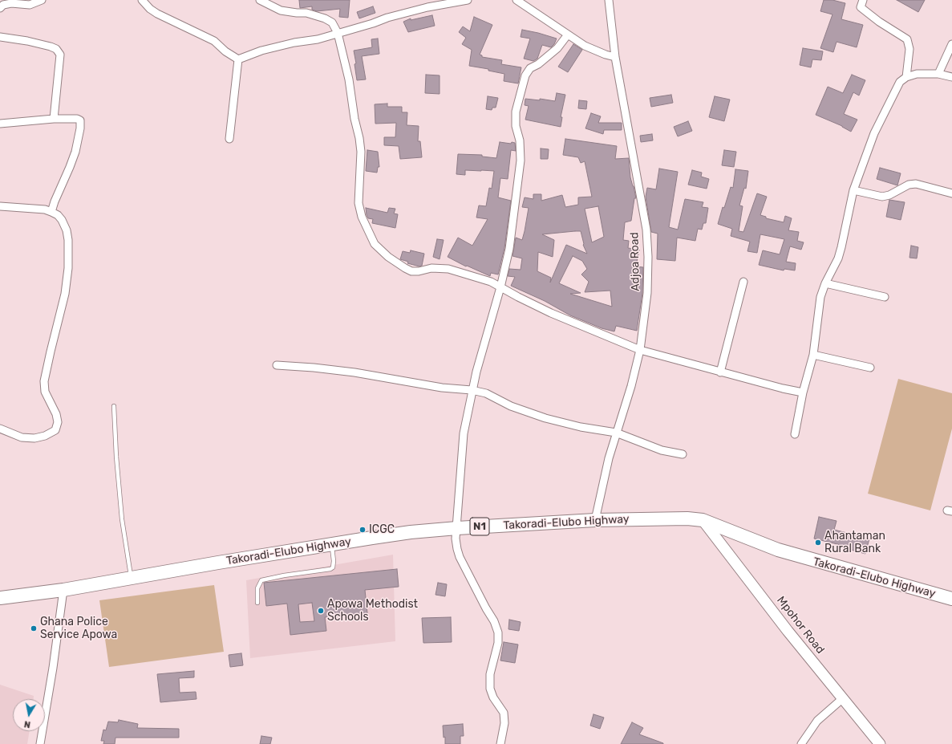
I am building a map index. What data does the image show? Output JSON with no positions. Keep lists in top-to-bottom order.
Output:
{
  "streets": {
    "highway": ["Takoradi-Elubo Highway", "N1"],
    "main road": ["Mpohor Road"],
    "street": ["Adjoa Road"]
  },
  "crossings": [
    ["Adjoa Road", "Takoradi-Elubo Highway"],
    ["Takoradi-Elubo Highway", "Mpohor Road"]
  ],
  "places": [
    "ICGC",
    "Ahantaman Rural Bank",
    "Apowa Methodist Schools",
    "Ghana Police Service Apowa"
  ],
  "north": "bottom"
}
